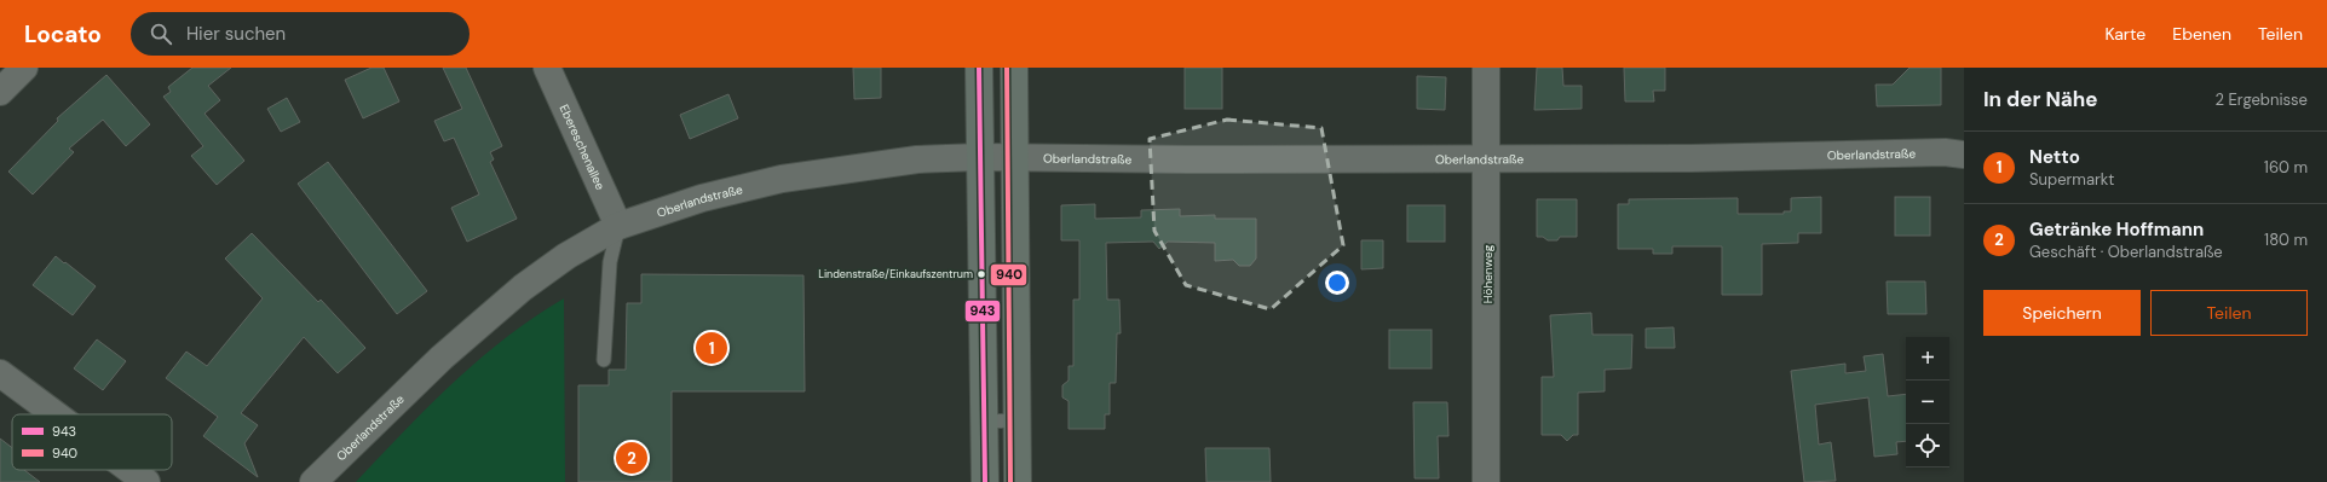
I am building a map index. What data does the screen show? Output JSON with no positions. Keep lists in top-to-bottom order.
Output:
{
  "streets": {
    "street": ["Ebereschenallee", "Oberlandstraße", "Höhenweg"]
  },
  "crossings": [
    ["Ebereschenallee", "Oberlandstraße"],
    ["Oberlandstraße", "Höhenweg"]
  ],
  "places": ["Lindenstraße/Einkaufszentrum"],
  "lines": ["transit line 943", "transit line 940"],
  "legend": ["943", "940"],
  "page": {
    "header": "Locato",
    "search": "Hier suchen",
    "nav": ["Karte", "Ebenen", "Teilen"],
    "heading": ["In der Nähe", "2 Ergebnisse"],
    "list": [
      {
        "mark": "1",
        "name": "Netto",
        "note": "Supermarkt",
        "value": "160 m"
      },
      {
        "mark": "2",
        "name": "Getränke Hoffmann",
        "note": "Geschäft · Oberlandstraße",
        "value": "180 m"
      }
    ],
    "buttons": ["Speichern", "Teilen"],
    "pins": ["1", "2"],
    "map_buttons": ["+", "−"]
  }
}
